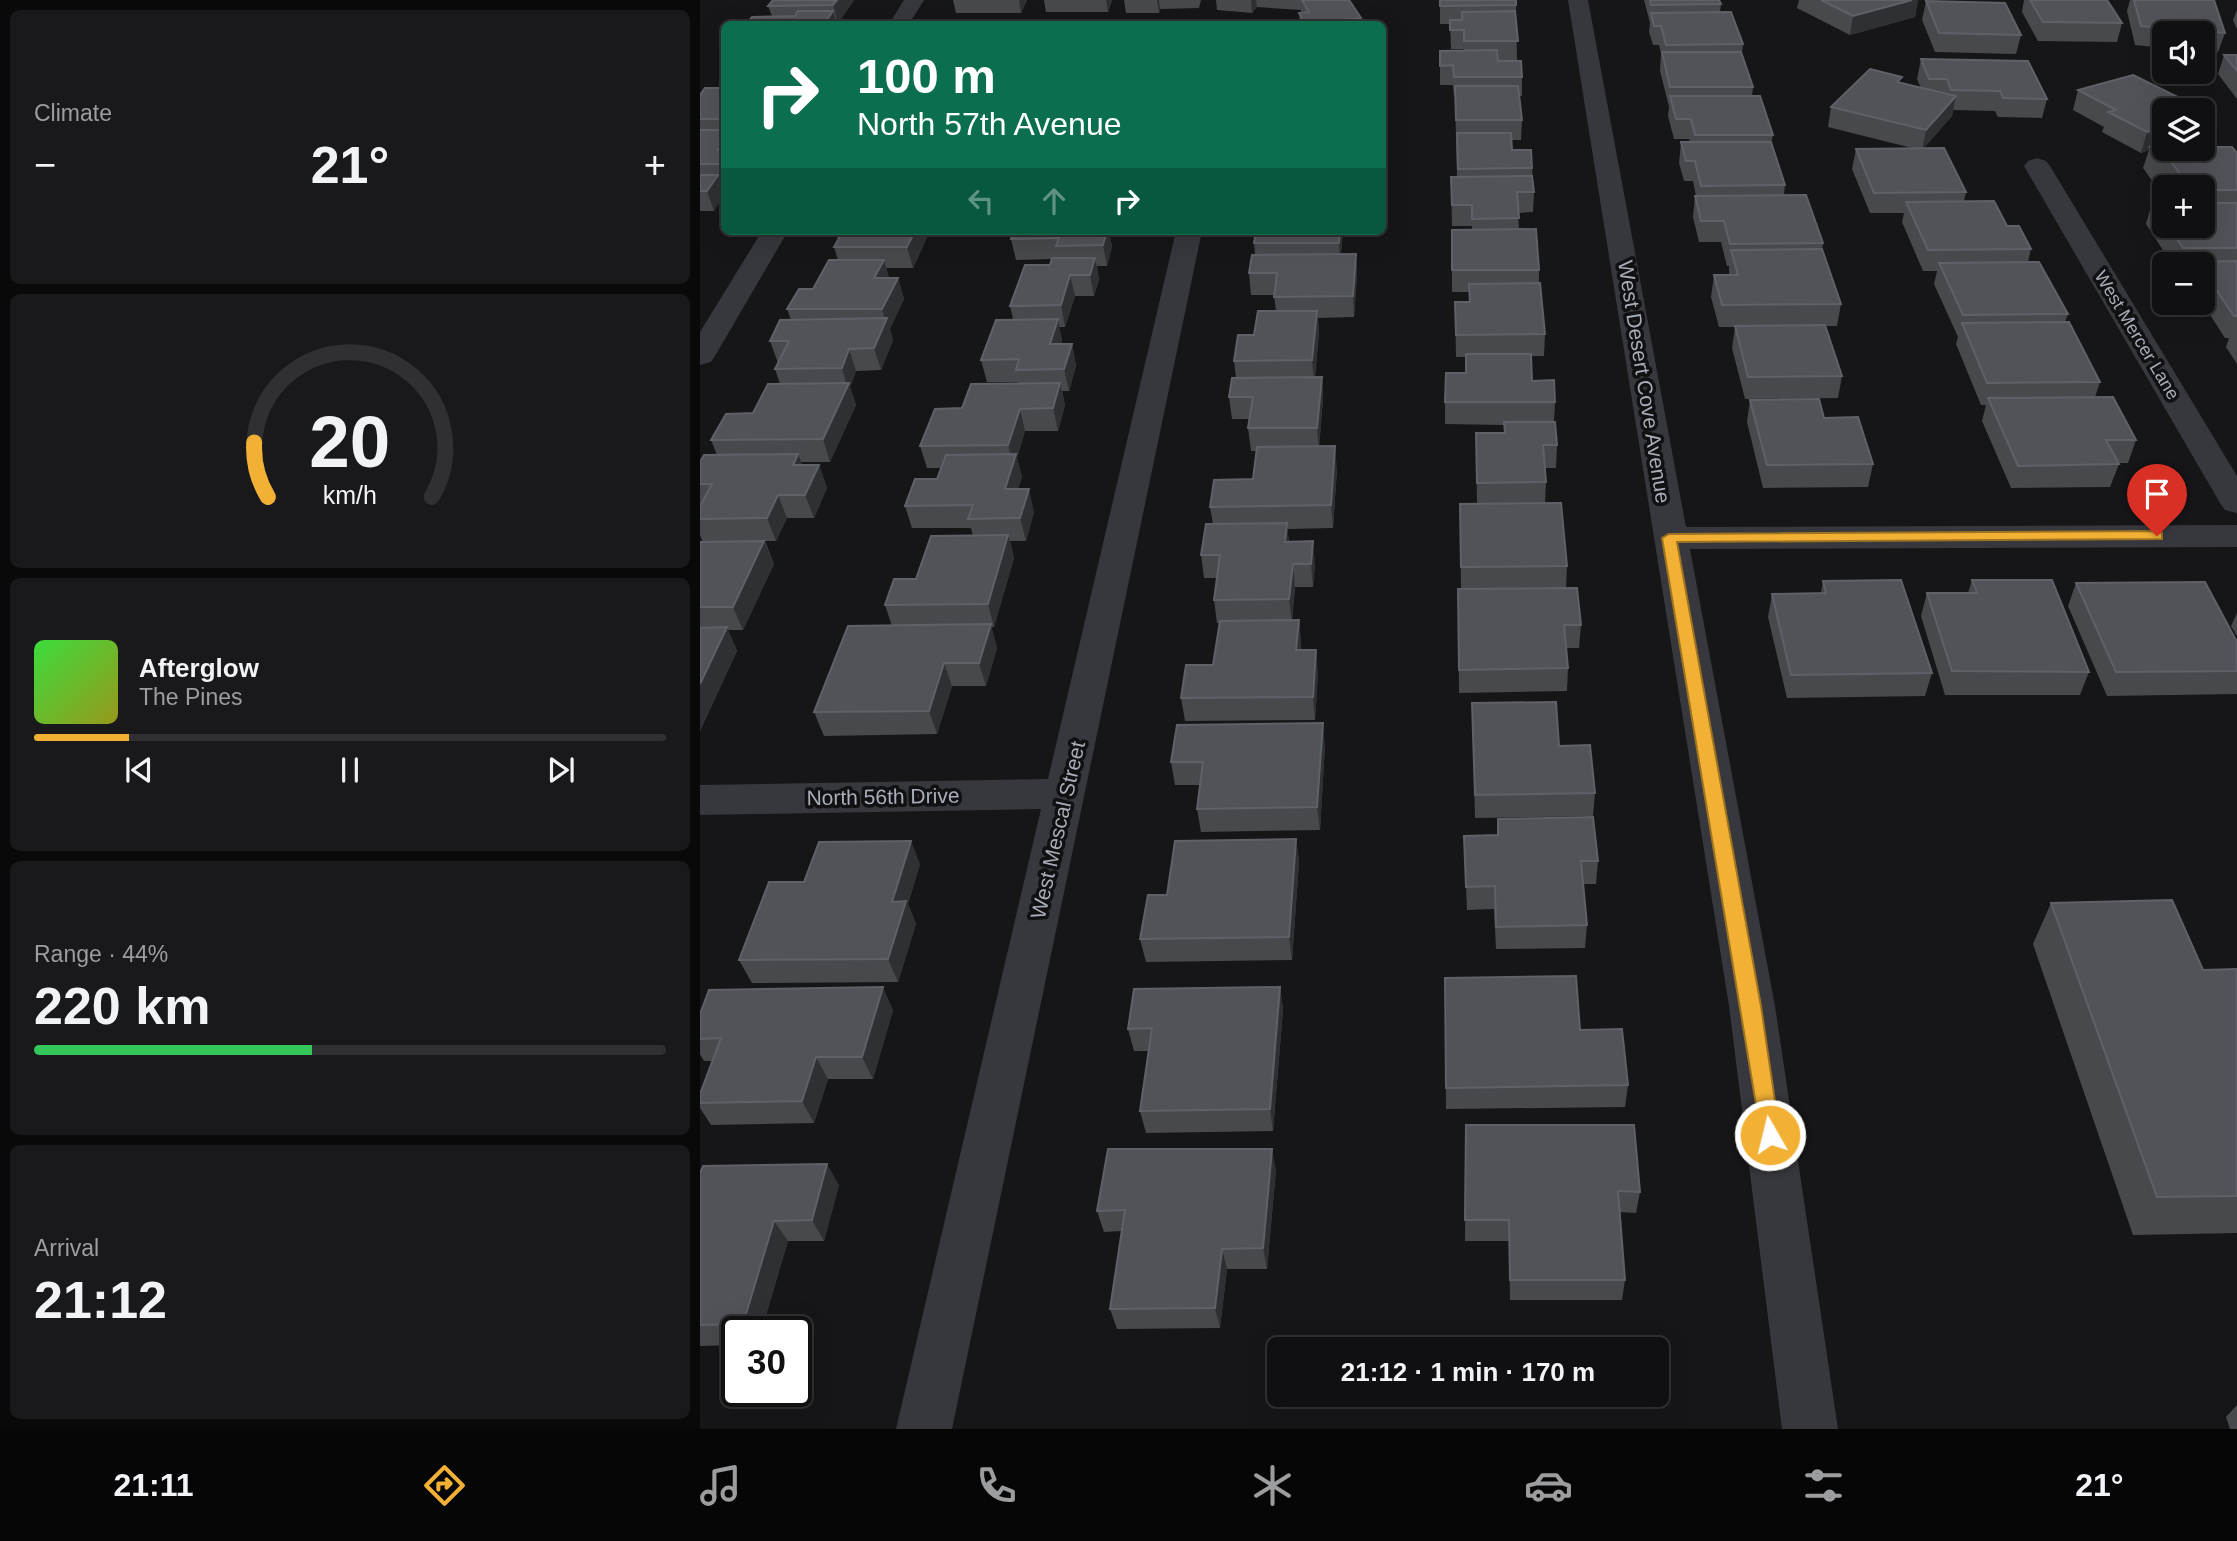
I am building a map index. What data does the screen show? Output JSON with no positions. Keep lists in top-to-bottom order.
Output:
{
  "streets": {
    "street": [
      "West Mercer Lane",
      "West Desert Cove Avenue",
      "North 56th Drive",
      "West Mescal Street"
    ]
  },
  "crossings": [
    ["North 56th Drive", "West Mescal Street"]
  ],
  "page": {
    "tile": [
      "Climate",
      ["Range · 44%", "220 km"],
      ["Arrival", "21:12"]
    ],
    "map_buttons": ["+", "−"],
    "turn": ["100 m", "North 57th Avenue"],
    "heat": ["−", "21°", "+"],
    "song": ["Afterglow", "The Pines"],
    "limit": "30",
    "trip": "21:12 · 1 min · 170 m",
    "tabs": ["21:11", "21°"],
    "gauge": ["20", "km/h"]
  }
}
